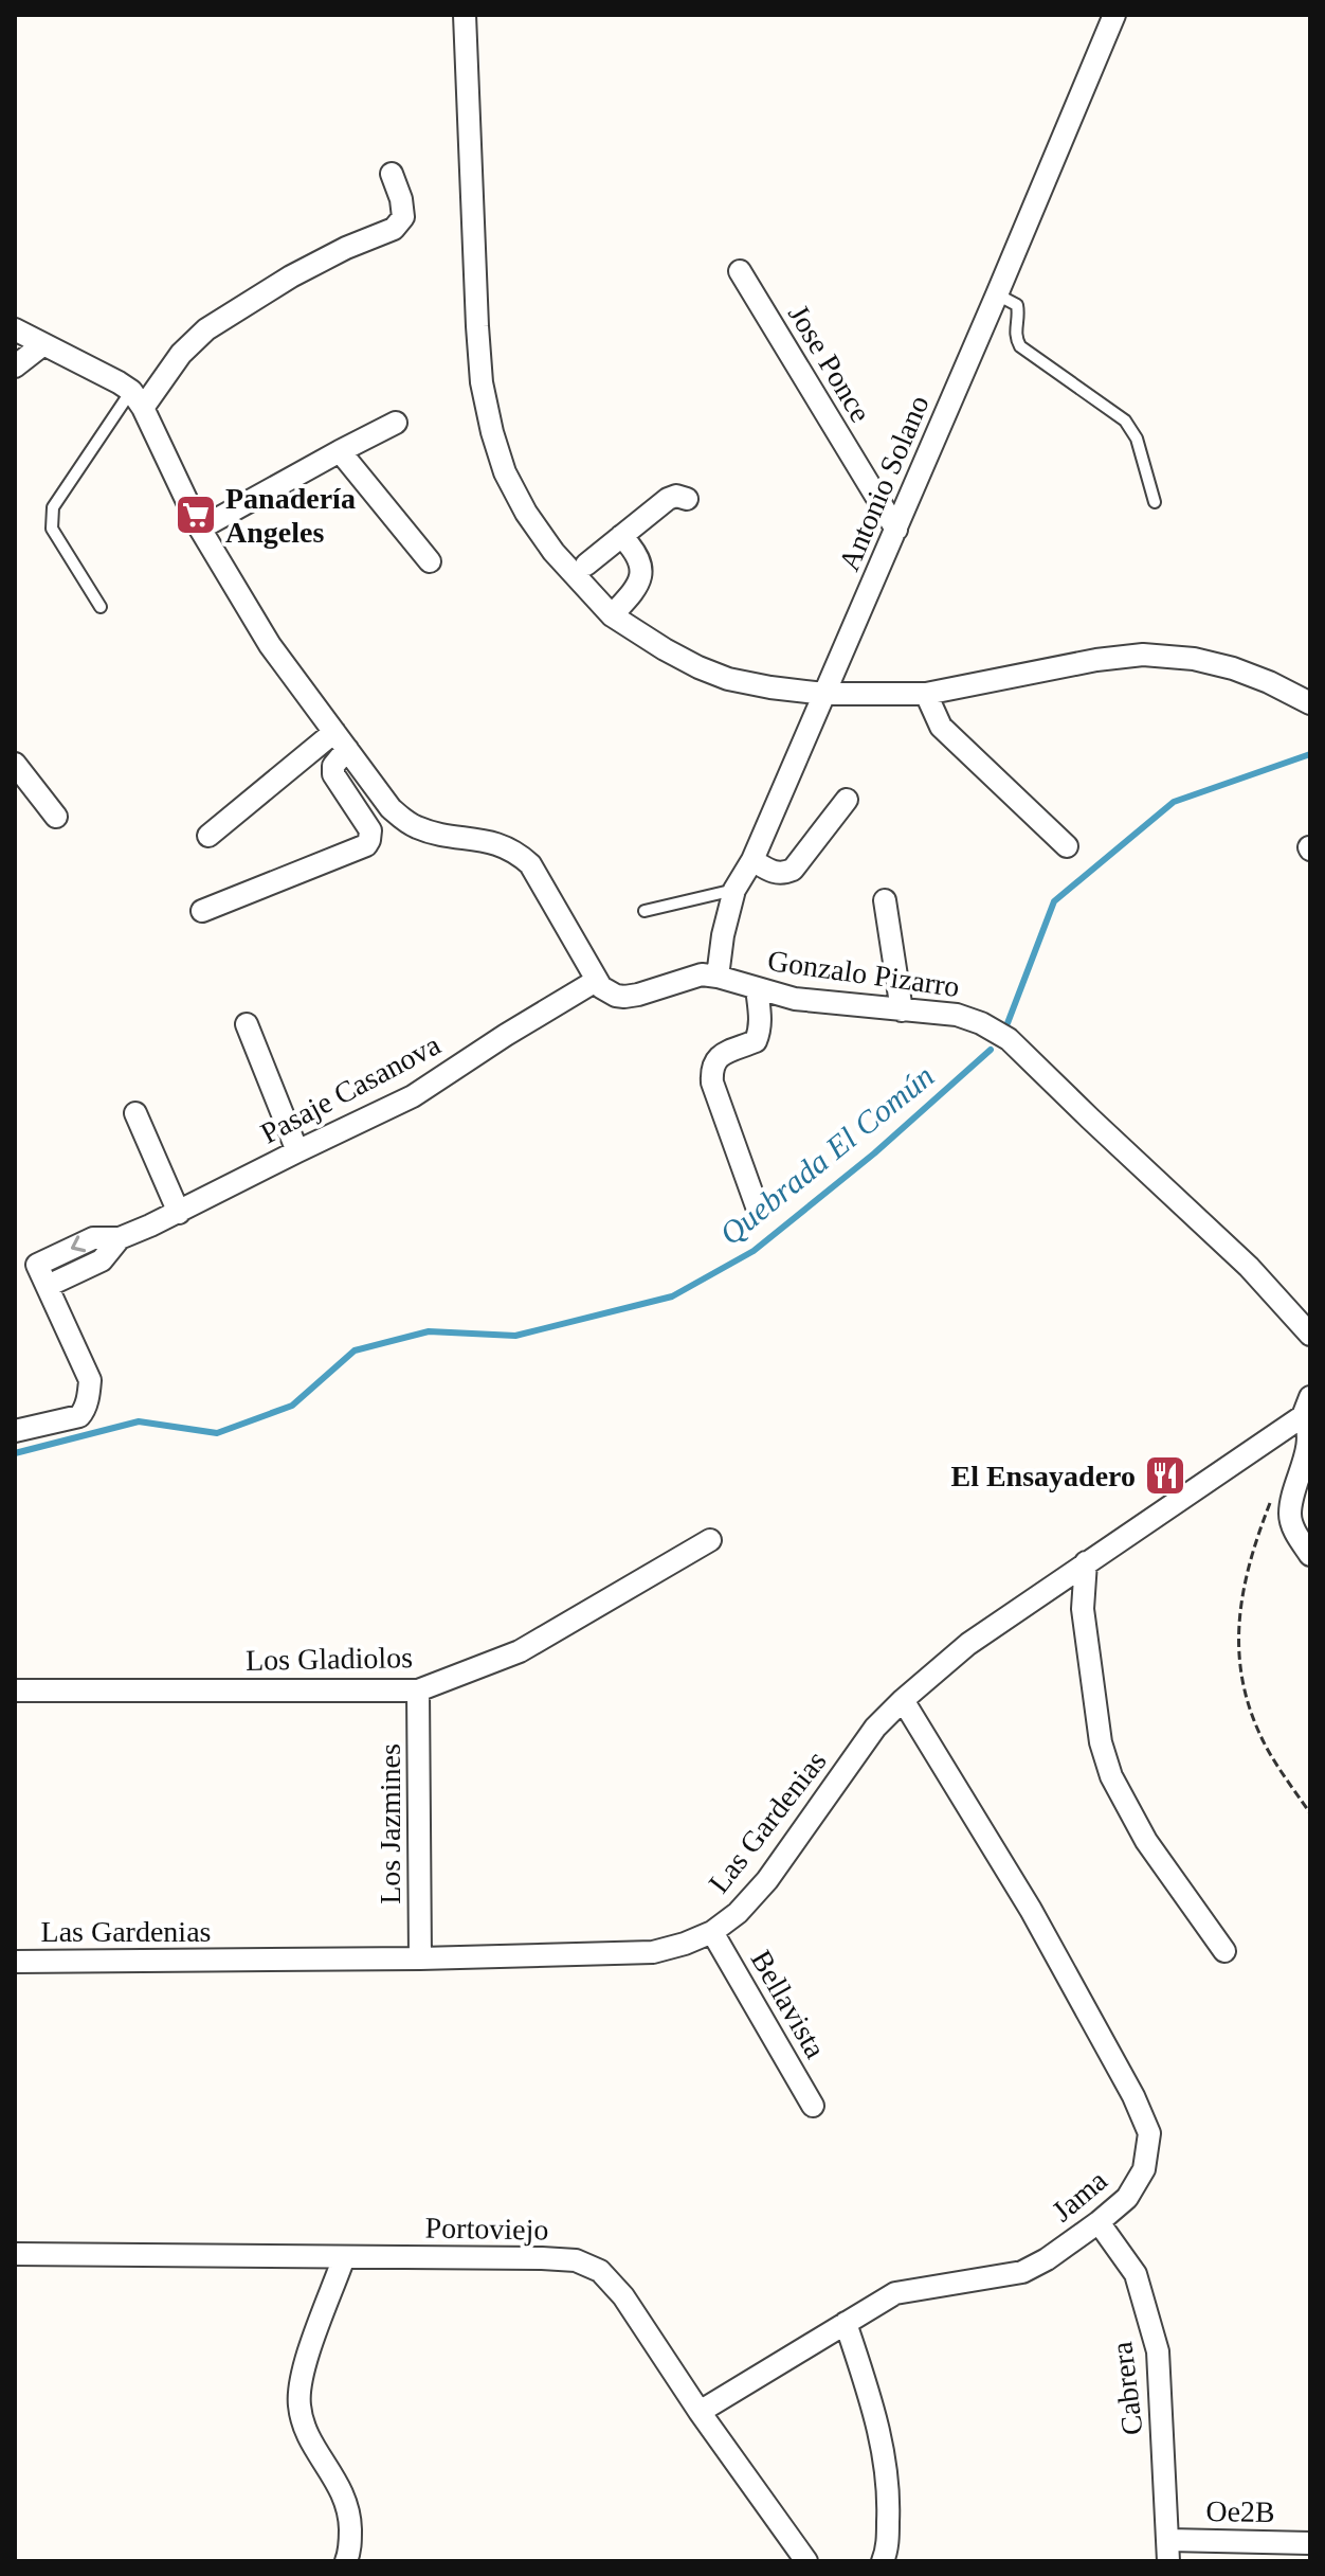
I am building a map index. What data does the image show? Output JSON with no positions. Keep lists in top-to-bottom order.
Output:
{
  "streets": {
    "street": [
      "Jose Ponce",
      "Antonio Solano",
      "Gonzalo Pizarro",
      "Pasaje Casanova",
      "Los Gladiolos",
      "Las Gardenias",
      "Los Jazmines",
      "Bellavista",
      "Jama",
      "Portoviejo",
      "Cabrera",
      "Oe2B"
    ]
  },
  "crossings": [
    ["Jose Ponce", "Antonio Solano"],
    ["Antonio Solano", "Gonzalo Pizarro"],
    ["Gonzalo Pizarro", "Pasaje Casanova"],
    ["Los Gladiolos", "Los Jazmines"],
    ["Las Gardenias", "Los Jazmines"],
    ["Las Gardenias", "Bellavista"],
    ["Las Gardenias", "Jama"],
    ["Jama", "Portoviejo"],
    ["Jama", "Cabrera"],
    ["Cabrera", "Oe2B"]
  ],
  "water": ["Quebrada El Común"],
  "places": {
    "supermarket": ["Panadería Angeles"],
    "restaurant": ["El Ensayadero"]
  }
}
